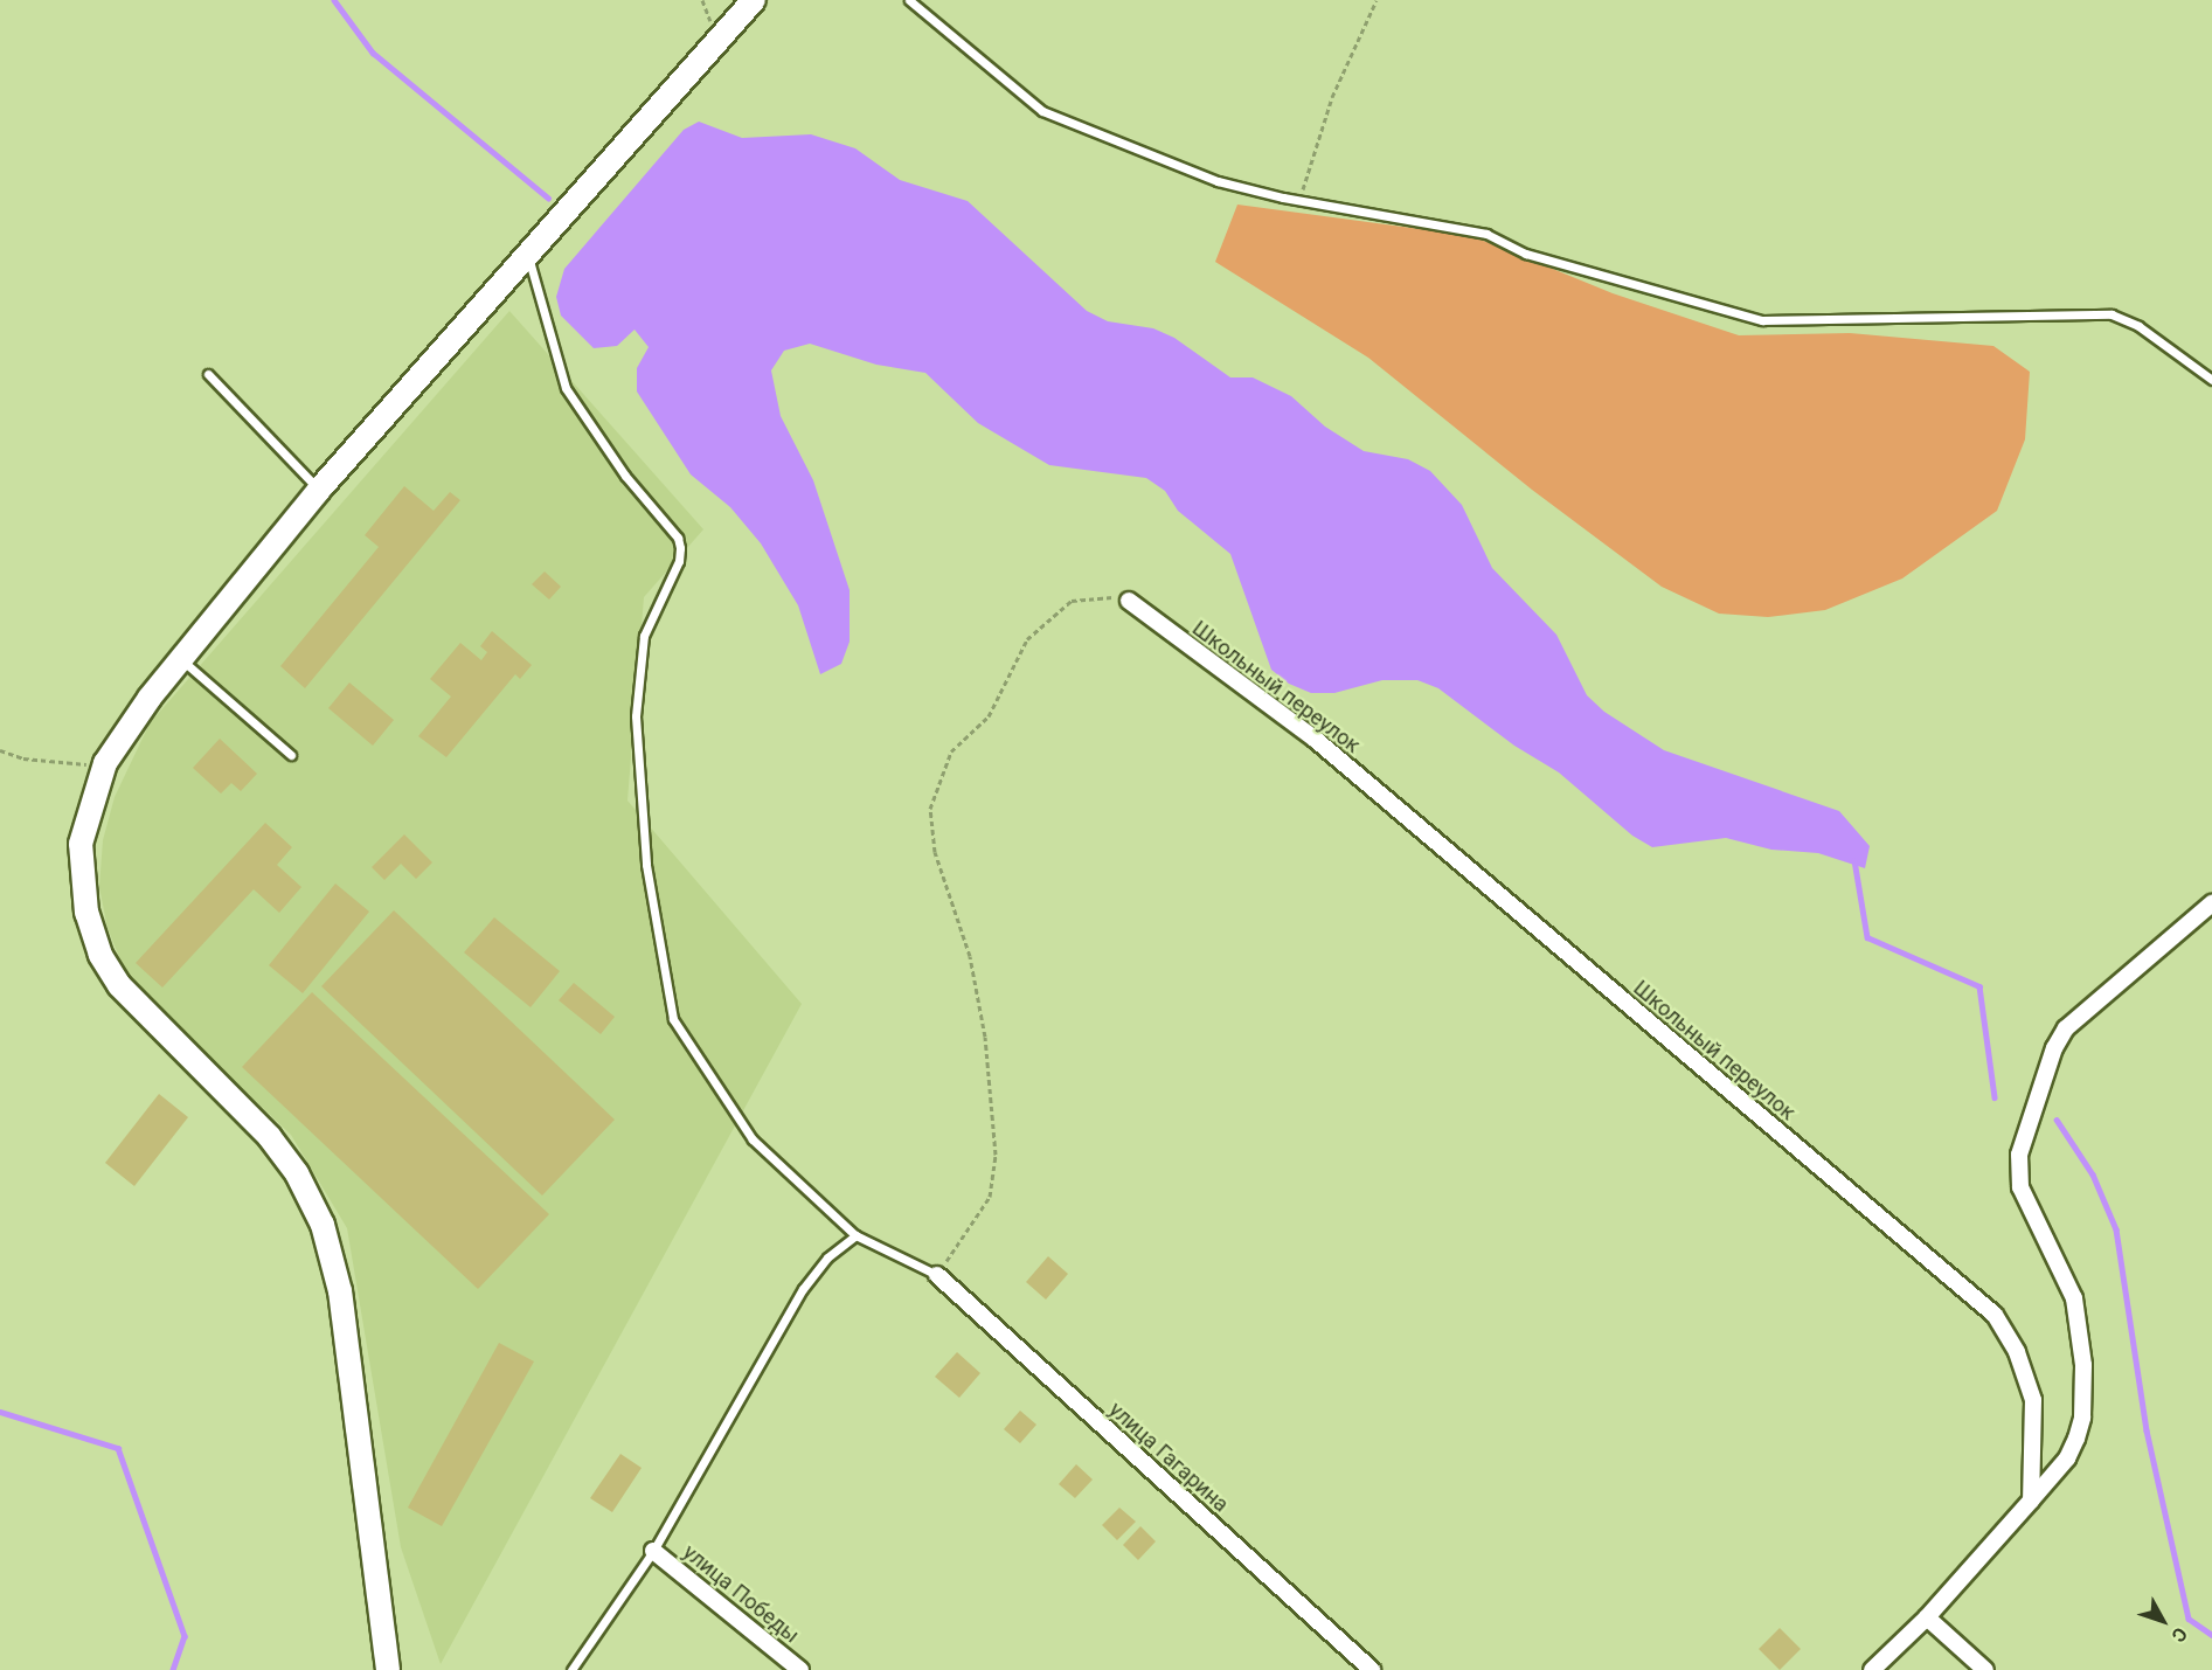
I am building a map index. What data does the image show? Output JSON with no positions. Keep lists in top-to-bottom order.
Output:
{
  "streets": {
    "street": ["Школьный переулок", "улица Гагарина", "улица Победы"]
  },
  "north": "bottom right"
}
